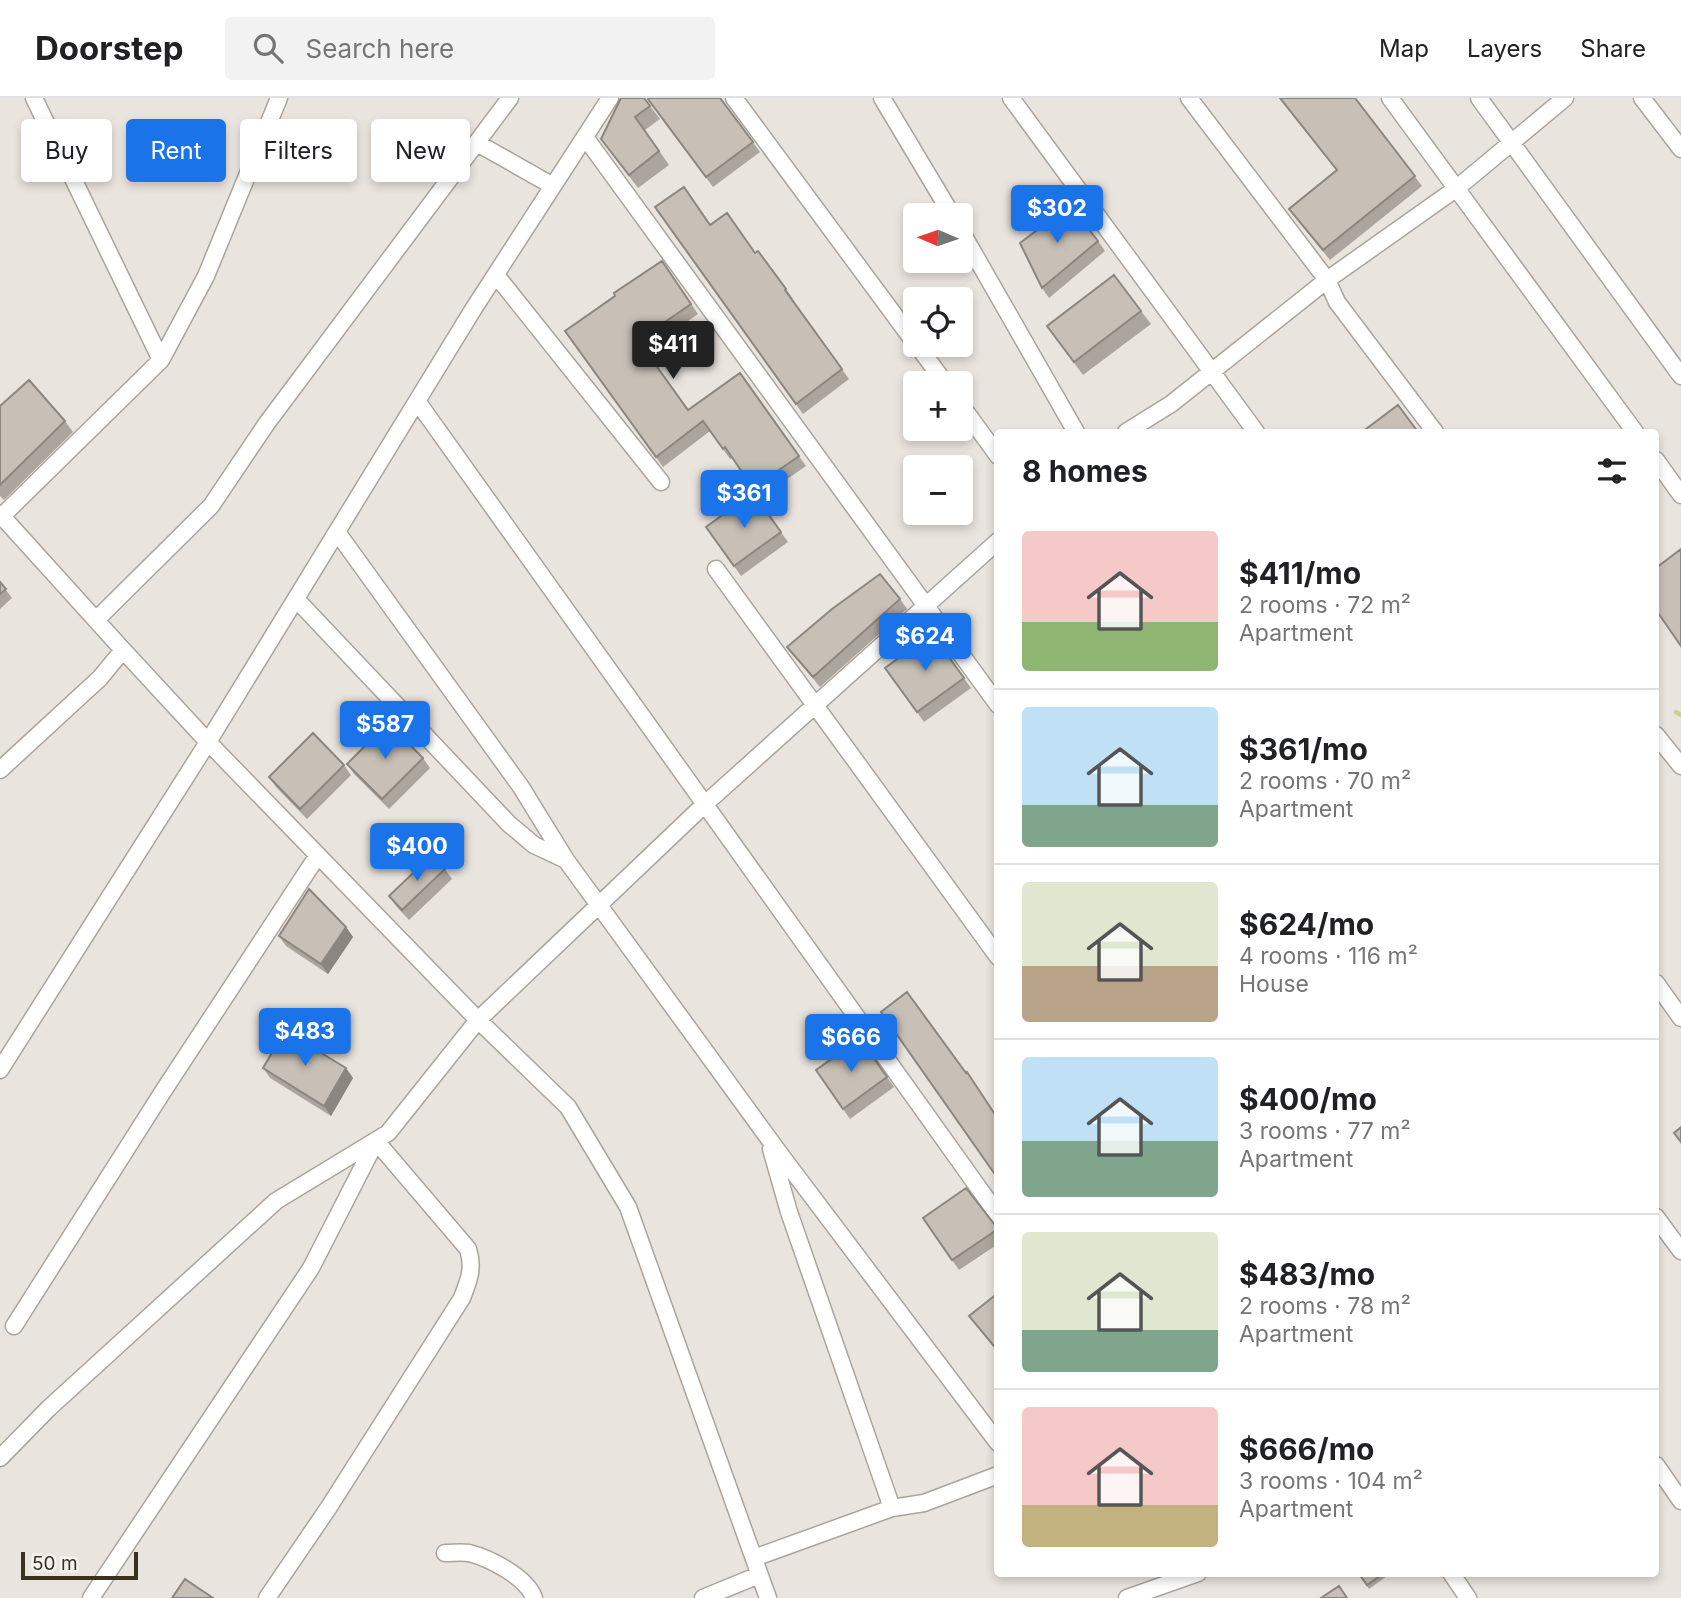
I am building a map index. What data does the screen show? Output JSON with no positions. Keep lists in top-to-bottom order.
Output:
{
  "scale_bar": "50 m",
  "north": "left",
  "page": {
    "header": "Doorstep",
    "search": "Search here",
    "nav": ["Map", "Layers", "Share"],
    "chip": [
      "Buy",
      "Rent",
      "Filters",
      "New"
    ],
    "price": [
      "$302",
      "$411",
      "$361",
      "$624",
      "$587",
      "$400",
      "$483",
      "$666"
    ],
    "map_buttons": ["+", "−"],
    "heading": "8 homes",
    "list": [
      {
        "name": "$411/mo",
        "note": "2 rooms · 72 m² · Apartment"
      },
      {
        "name": "$361/mo",
        "note": "2 rooms · 70 m² · Apartment"
      },
      {
        "name": "$624/mo",
        "note": "4 rooms · 116 m² · House"
      },
      {
        "name": "$400/mo",
        "note": "3 rooms · 77 m² · Apartment"
      },
      {
        "name": "$483/mo",
        "note": "2 rooms · 78 m² · Apartment"
      },
      {
        "name": "$666/mo",
        "note": "3 rooms · 104 m² · Apartment"
      }
    ],
    "scale": "50 m"
  }
}
